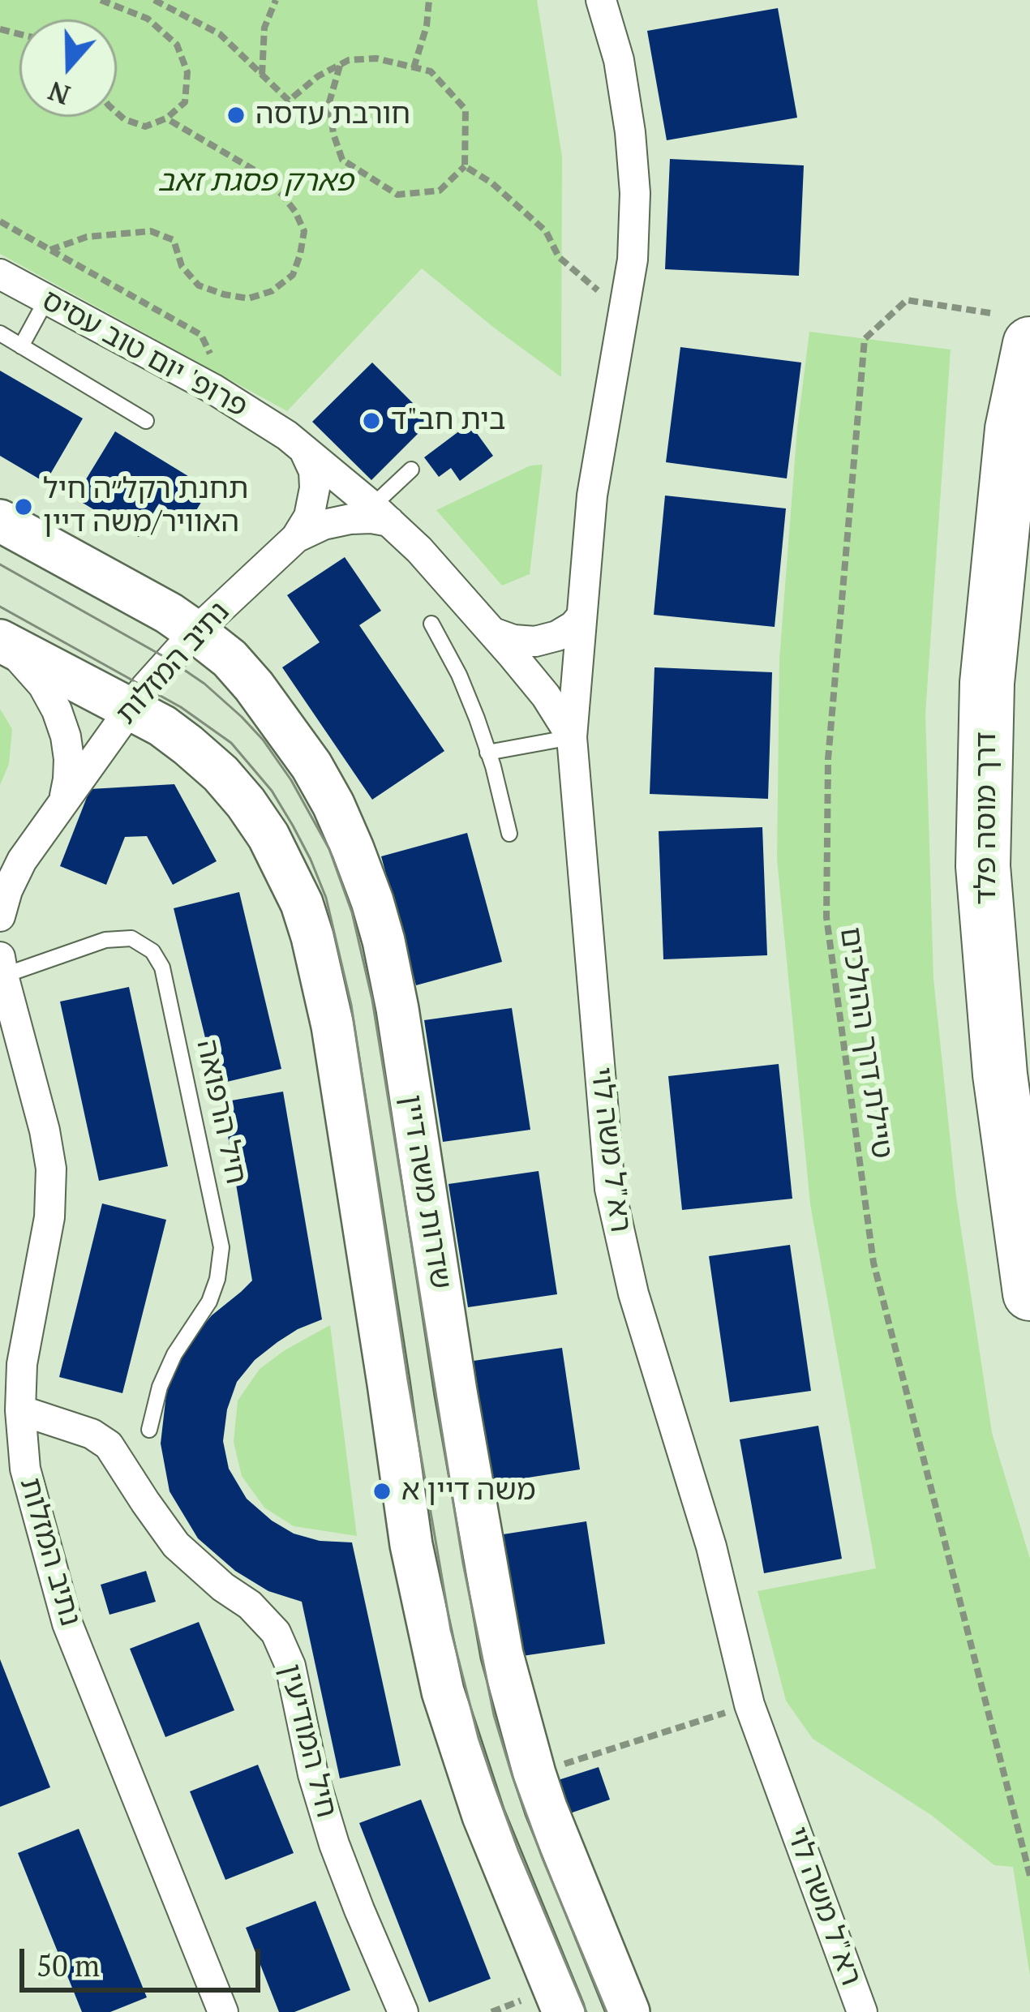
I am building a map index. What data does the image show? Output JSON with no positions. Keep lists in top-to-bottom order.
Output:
{
  "streets": {
    "highway": ["דרך מוסה פלד"],
    "street": [
      "פרופ' יום טוב עסיס",
      "נתיב המזלות",
      "רא\"ל משה לוי",
      "שדרות משה דיין",
      "חיל המודיעין"
    ],
    "lane": ["חיל הרפואה"],
    "path": ["טיילת דרך ההולכים"]
  },
  "crossings": [
    ["פרופ' יום טוב עסיס", "נתיב המזלות"],
    ["פרופ' יום טוב עסיס", "רא\"ל משה לוי"],
    ["נתיב המזלות", "חיל הרפואה"],
    ["נתיב המזלות", "שדרות משה דיין"],
    ["נתיב המזלות", "חיל המודיעין"],
    ["דרך מוסה פלד", "טיילת דרך ההולכים"]
  ],
  "parks": ["פארק פסגת זאב"],
  "places": [
    "חורבת עדסה",
    "בית חב\"ד",
    "תחנת רקל״ה חיל האוויר/משה דיין",
    "משה דיין א"
  ],
  "scale_bar": "50 m",
  "north": "bottom"
}
